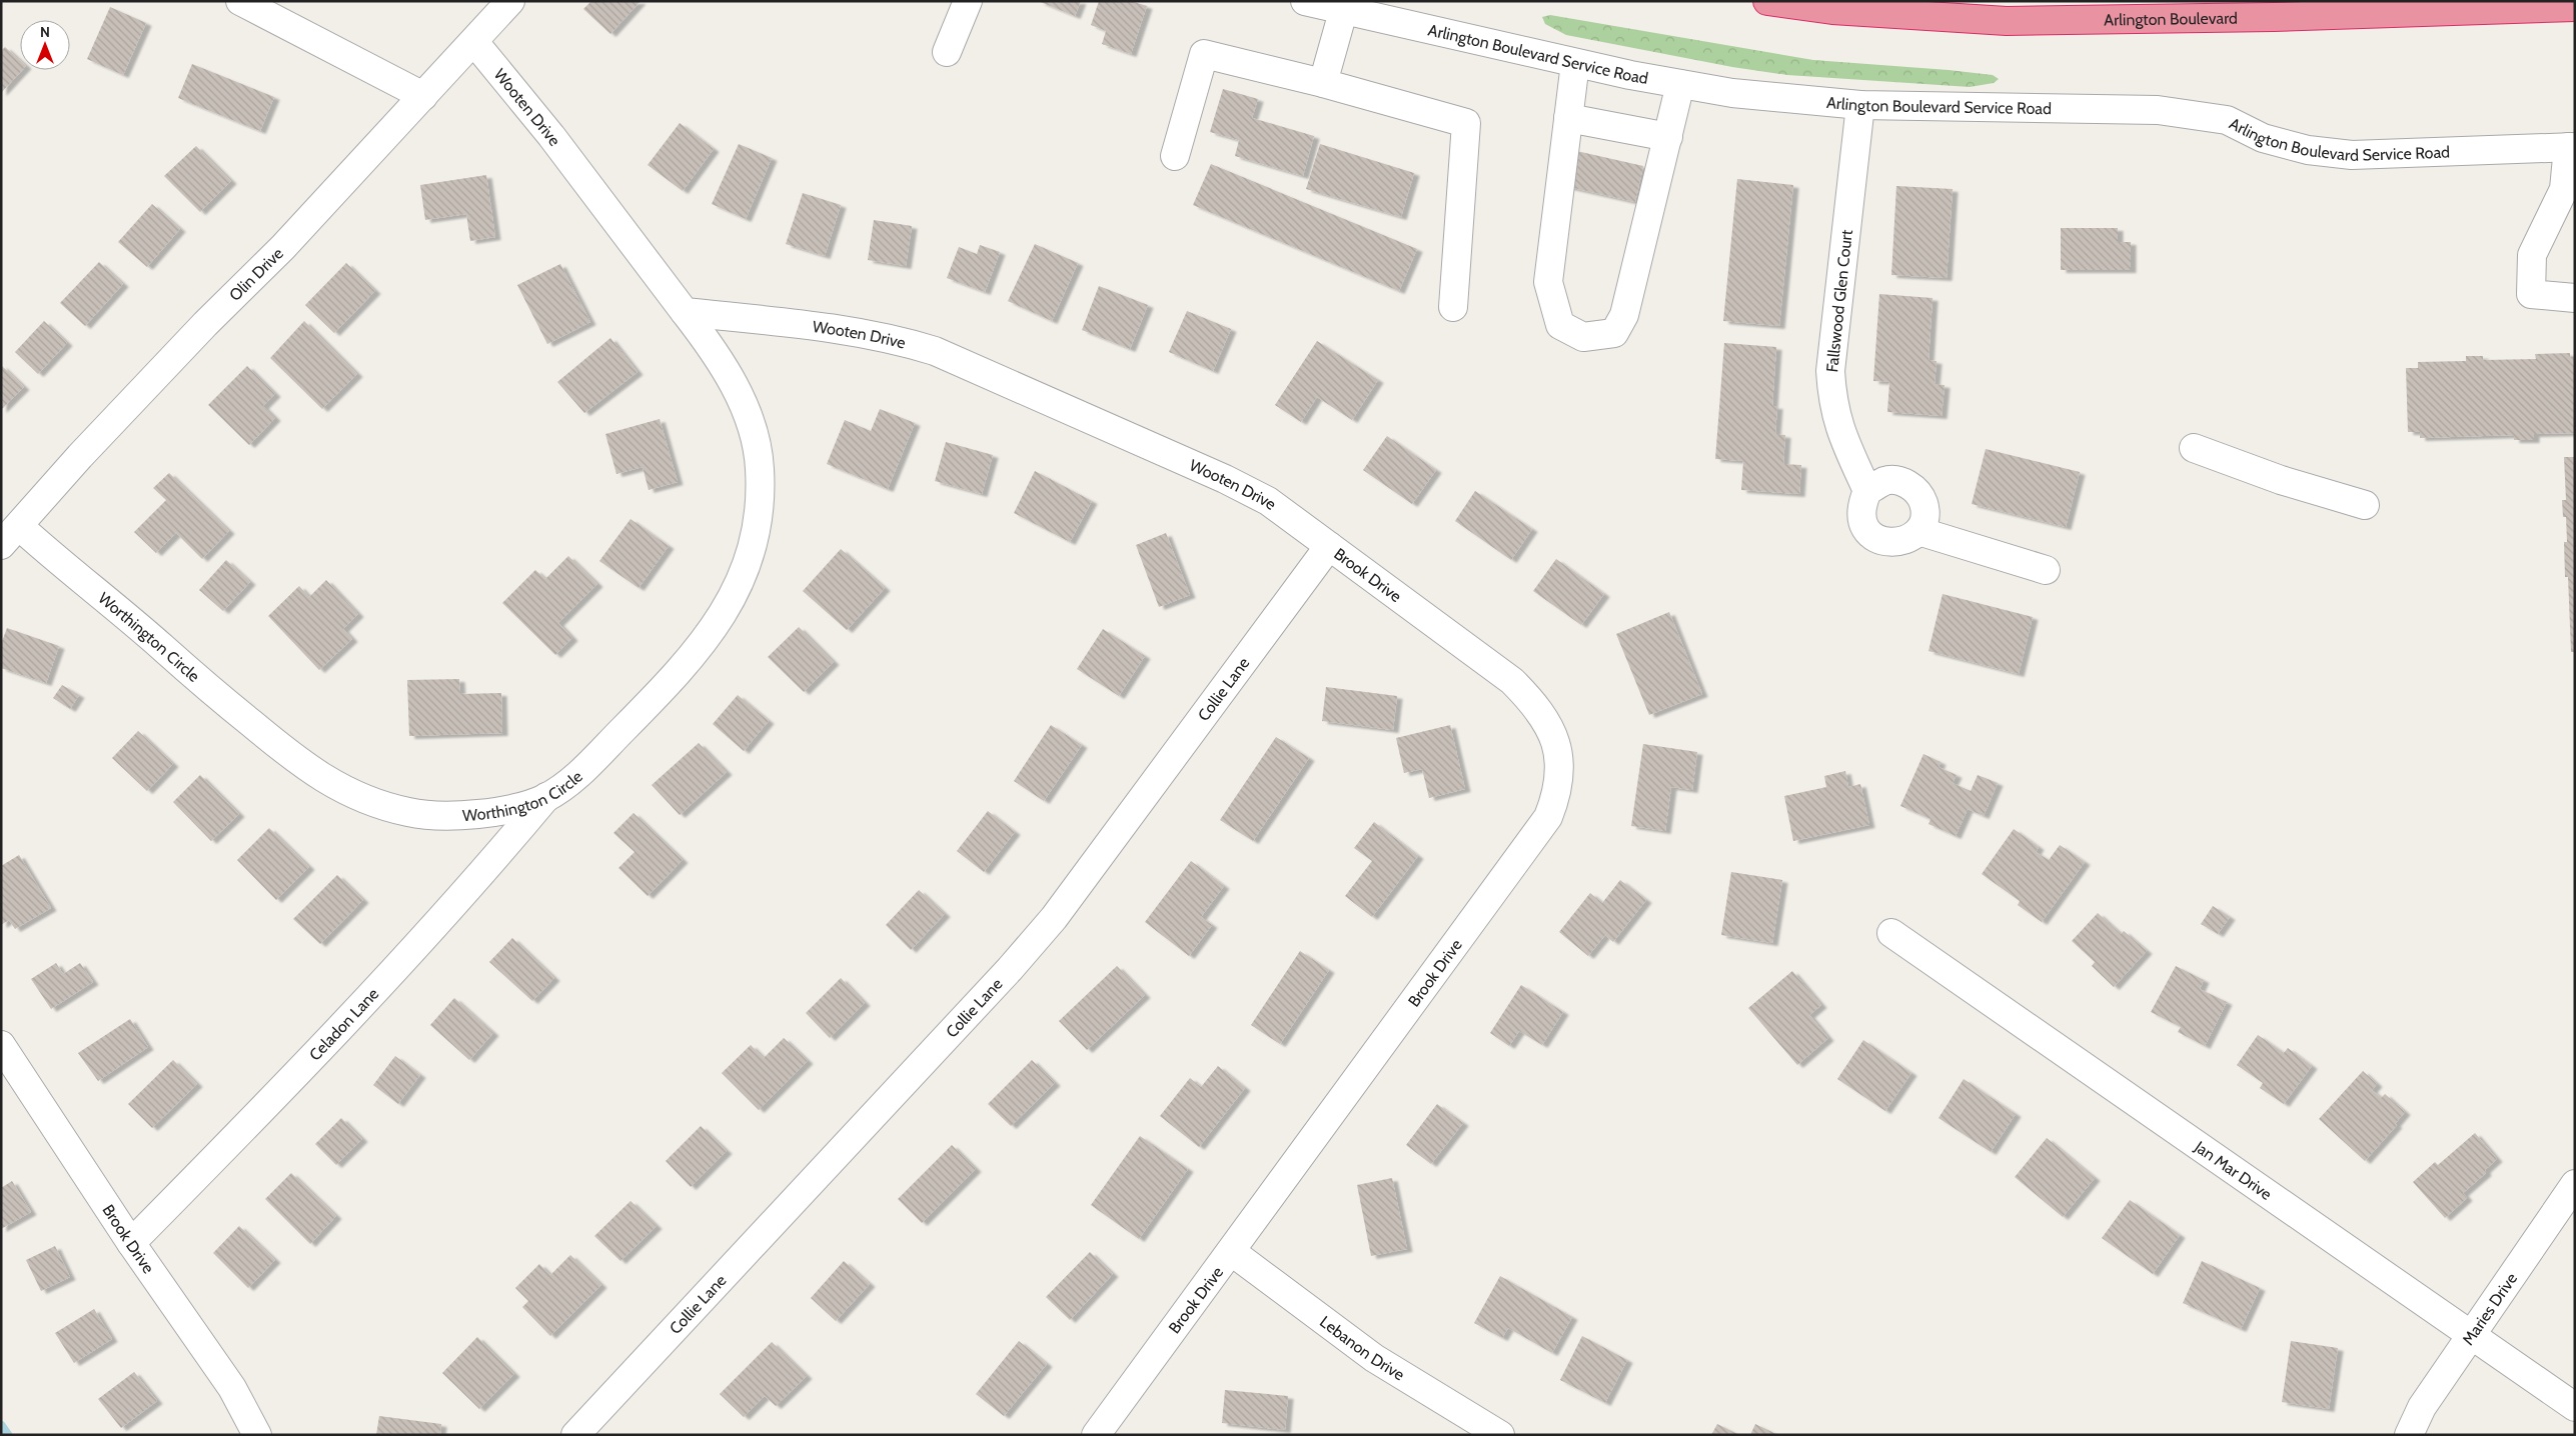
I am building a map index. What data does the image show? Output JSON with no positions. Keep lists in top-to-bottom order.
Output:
{
  "streets": {
    "highway": ["Arlington Boulevard"],
    "street": [
      "Arlington Boulevard Service Road",
      "Wooten Drive",
      "Olin Drive",
      "Fallswood Glen Court",
      "Brook Drive",
      "Worthington Circle",
      "Collie Lane",
      "Celadon Lane",
      "Jan Mar Drive",
      "Maries Drive",
      "Lebanon Drive"
    ]
  },
  "crossings": [
    ["Arlington Boulevard Service Road", "Fallswood Glen Court"],
    ["Wooten Drive", "Olin Drive"],
    ["Wooten Drive", "Brook Drive"],
    ["Wooten Drive", "Worthington Circle"],
    ["Wooten Drive", "Collie Lane"],
    ["Olin Drive", "Worthington Circle"],
    ["Brook Drive", "Collie Lane"],
    ["Brook Drive", "Celadon Lane"],
    ["Brook Drive", "Lebanon Drive"],
    ["Worthington Circle", "Celadon Lane"],
    ["Jan Mar Drive", "Maries Drive"]
  ],
  "north": "top"
}
